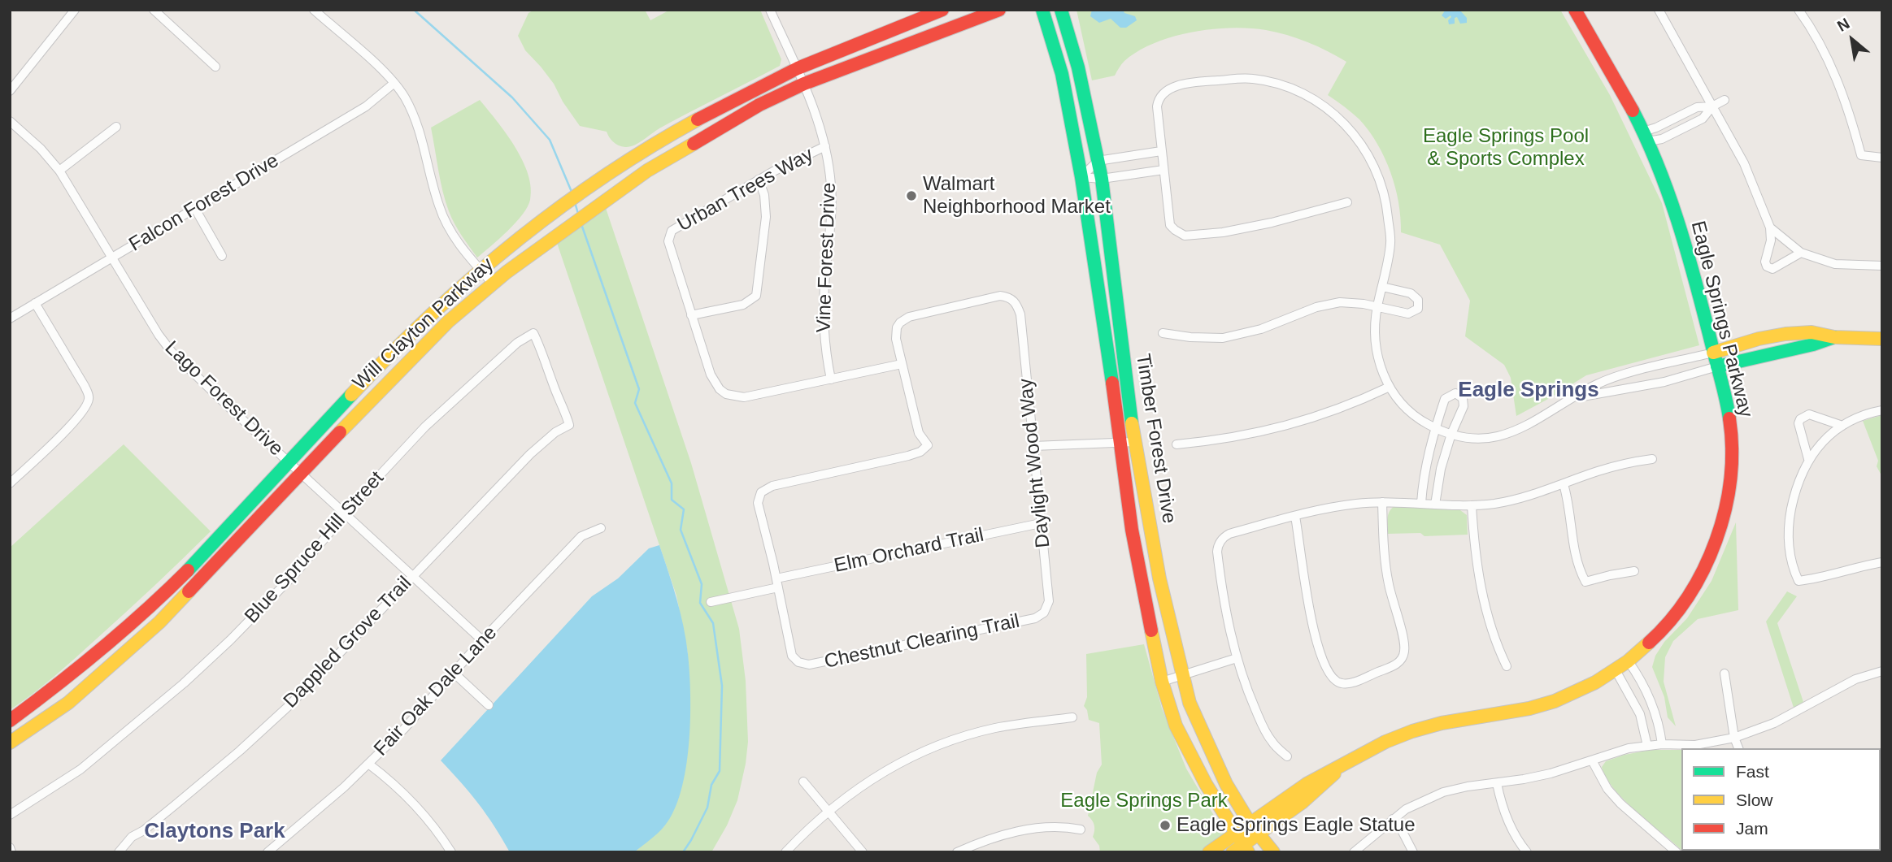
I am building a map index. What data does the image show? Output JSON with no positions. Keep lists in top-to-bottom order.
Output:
{
  "streets": {
    "main road": ["Eagle Springs Parkway", "Will Clayton Parkway", "Timber Forest Drive"],
    "street": [
      "Urban Trees Way",
      "Falcon Forest Drive",
      "Vine Forest Drive",
      "Lago Forest Drive",
      "Daylight Wood Way",
      "Blue Spruce Hill Street",
      "Elm Orchard Trail",
      "Chestnut Clearing Trail",
      "Dappled Grove Trail",
      "Fair Oak Dale Lane"
    ]
  },
  "crossings": [
    ["Urban Trees Way", "Vine Forest Drive"],
    ["Falcon Forest Drive", "Lago Forest Drive"],
    ["Vine Forest Drive", "Will Clayton Parkway"],
    ["Eagle Springs Parkway", "Timber Forest Drive"],
    ["Will Clayton Parkway", "Lago Forest Drive"],
    ["Lago Forest Drive", "Blue Spruce Hill Street"],
    ["Lago Forest Drive", "Dappled Grove Trail"],
    ["Lago Forest Drive", "Fair Oak Dale Lane"],
    ["Daylight Wood Way", "Elm Orchard Trail"],
    ["Daylight Wood Way", "Chestnut Clearing Trail"],
    ["Blue Spruce Hill Street", "Dappled Grove Trail"],
    ["Elm Orchard Trail", "Chestnut Clearing Trail"]
  ],
  "districts": ["Eagle Springs", "Claytons Park"],
  "parks": ["Eagle Springs Pool & Sports Complex", "Eagle Springs Park"],
  "places": ["Walmart Neighborhood Market", "Eagle Springs Eagle Statue"],
  "legend": ["Fast", "Slow", "Jam"],
  "north": "top left"
}
